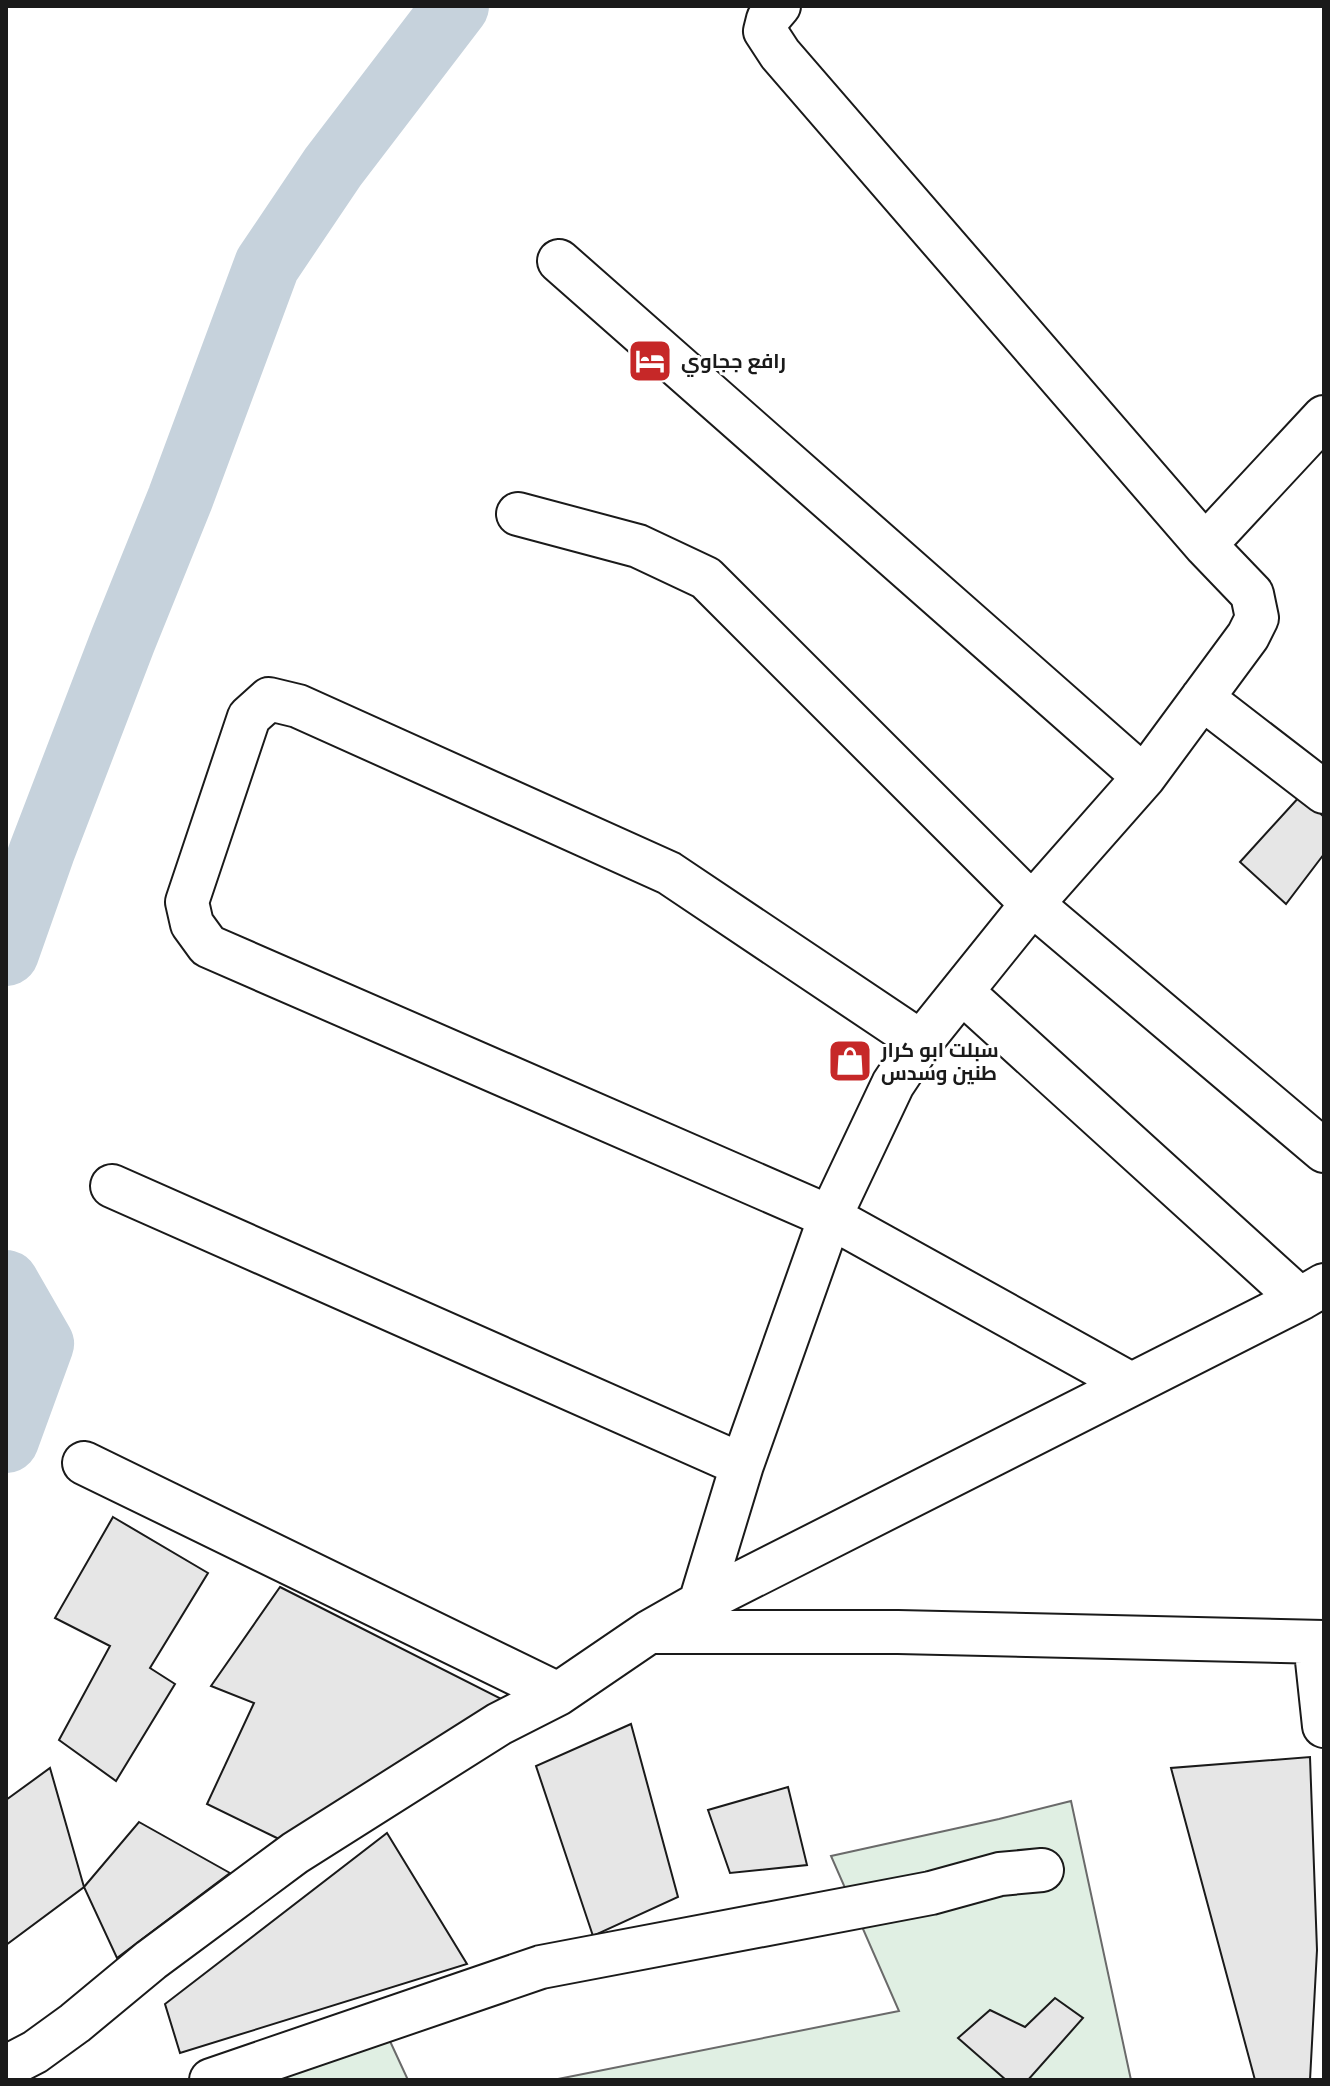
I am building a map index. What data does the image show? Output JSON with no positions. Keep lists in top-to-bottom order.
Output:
{
  "places": {
    "hotel": ["رافع ججاوي"],
    "shop": ["سبلت ابو كرار طنين وسدس"]
  }
}
